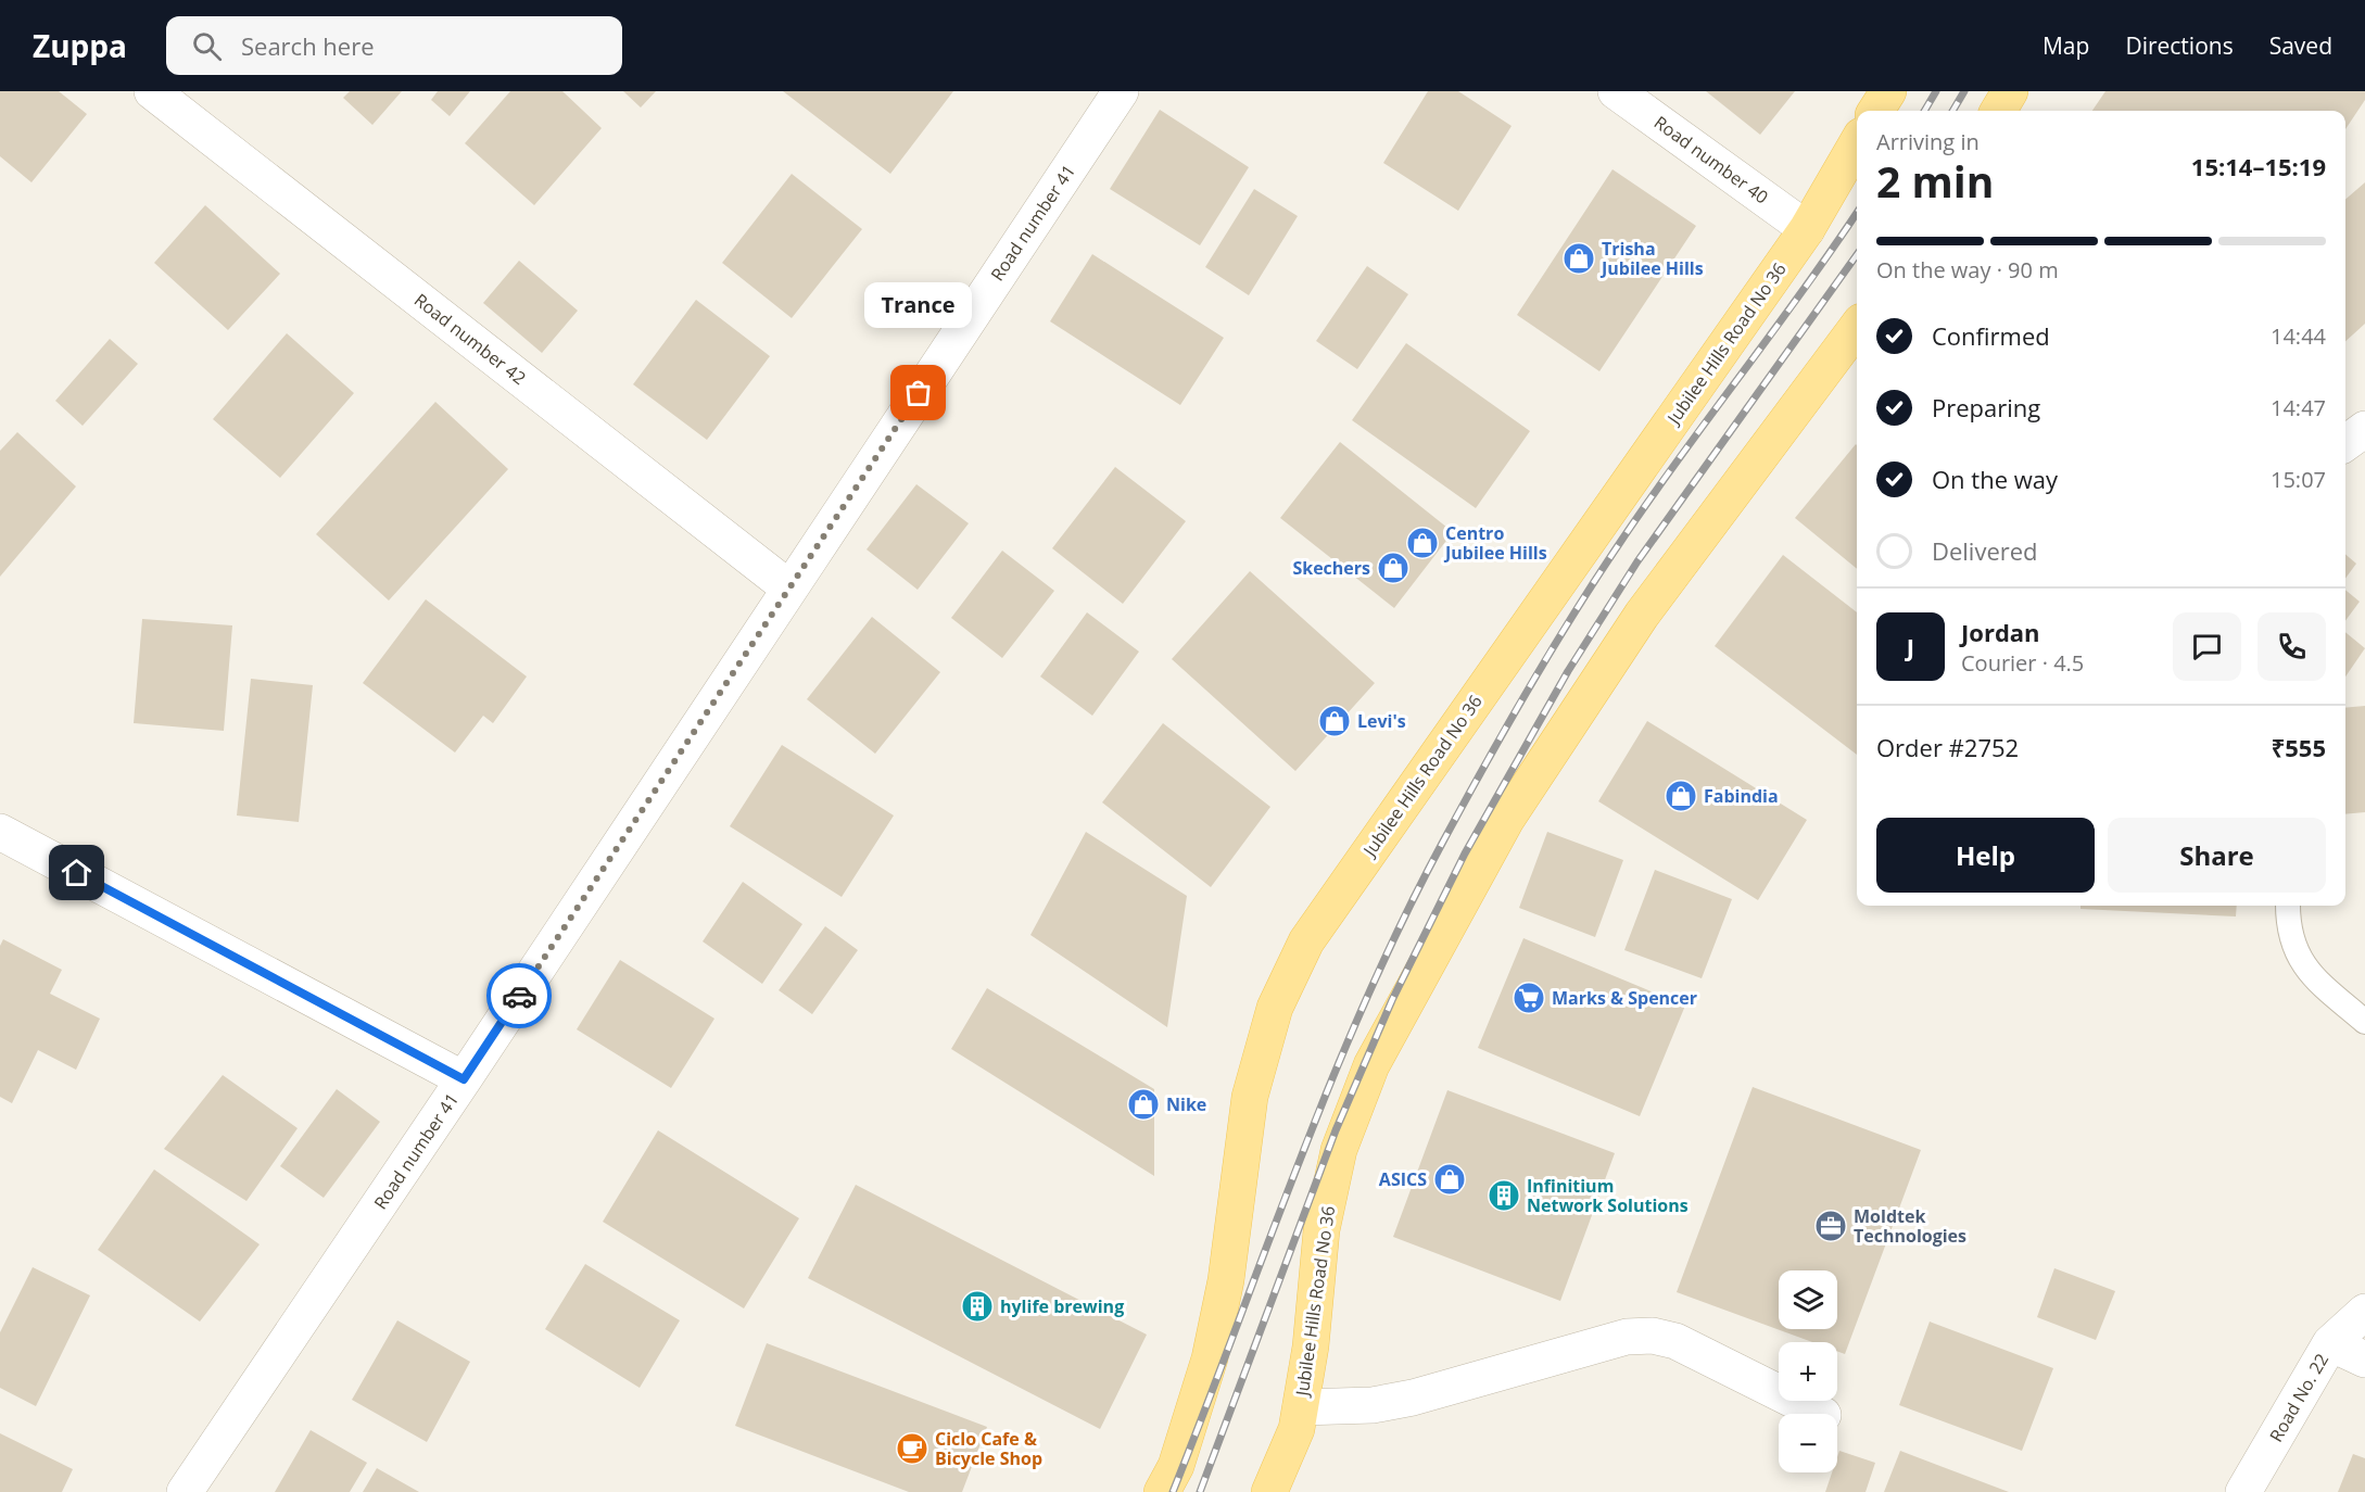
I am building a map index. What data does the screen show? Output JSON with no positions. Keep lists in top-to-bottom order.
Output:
{
  "streets": {
    "main road": ["Jubilee Hills Road No 36"],
    "street": [
      "Road number 40",
      "Road number 41",
      "Road number 42",
      "Road No. 22"
    ]
  },
  "crossings": [
    ["Road number 40", "Jubilee Hills Road No 36"],
    ["Road number 41", "Road number 42"]
  ],
  "places": {
    "shop": [
      "Trisha Jubilee Hills",
      "Centro Jubilee Hills",
      "Skechers",
      "Levi's",
      "Fabindia",
      "Nike",
      "ASICS"
    ],
    "other": ["Trance"],
    "supermarket": ["Marks & Spencer"],
    "building": ["Infinitium Network Solutions", "hylife brewing"],
    "office": ["Moldtek Technologies"],
    "cafe": ["Ciclo Cafe & Bicycle Shop"]
  },
  "page": {
    "header": "Zuppa",
    "search": "Search here",
    "nav": ["Map", "Directions", "Saved"],
    "heading": ["2 min", "Arriving in", "15:14–15:19"],
    "panel": [
      "Jordan",
      "Courier · 4.5",
      "Order #2752",
      "₹555"
    ],
    "bar": "On the way · 90 m",
    "bubble": "Trance",
    "list": [
      ["Confirmed", "14:44"],
      ["Preparing", "14:47"],
      ["On the way", "15:07"],
      "Delivered"
    ],
    "round": "J",
    "buttons": ["Help", "Share"],
    "map_buttons": ["+", "−"]
  }
}
